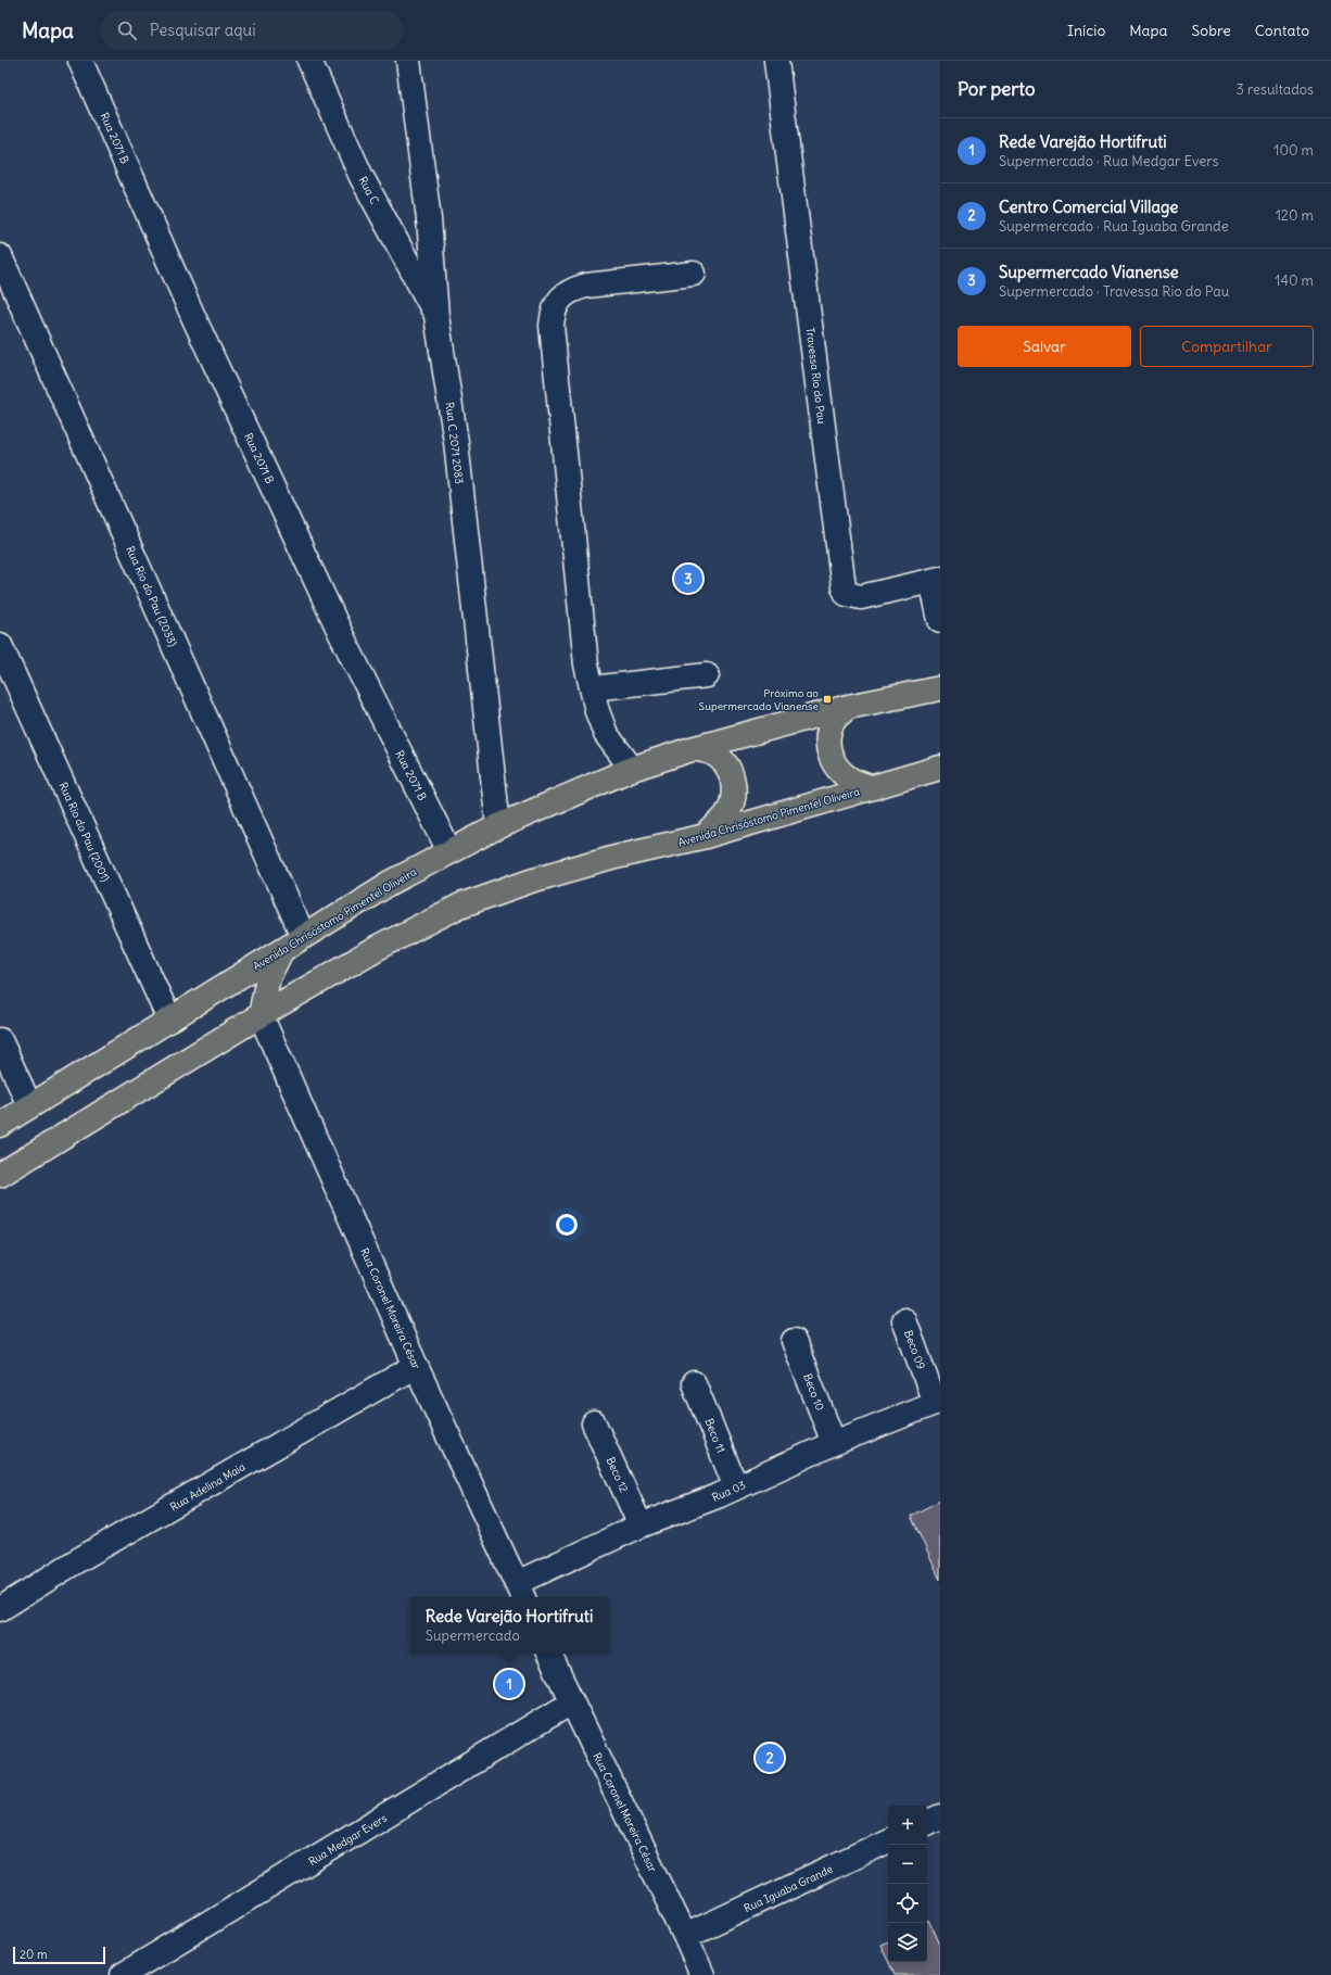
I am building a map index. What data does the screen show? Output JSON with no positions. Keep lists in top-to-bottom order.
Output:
{
  "streets": {
    "main road": ["Avenida Chrisóstomo Pimentel Oliveira"],
    "street": [
      "Rua 2071 B",
      "Rua C",
      "Travessa Rio do Pau",
      "Rua C 2071 2083",
      "Rua Rio do Pau (2033)",
      "Rua Rio do Pau (2001)",
      "Rua Coronel Moreira César",
      "Beco 09",
      "Beco 10",
      "Beco 11",
      "Beco 12",
      "Rua Adelina Maia",
      "Rua 03",
      "Rua Medgar Evers",
      "Rua Iguaba Grande"
    ]
  },
  "crossings": [
    ["Rua 2071 B", "Avenida Chrisóstomo Pimentel Oliveira"],
    ["Rua C", "Rua C 2071 2083"],
    ["Rua C 2071 2083", "Avenida Chrisóstomo Pimentel Oliveira"],
    ["Rua Rio do Pau (2033)", "Avenida Chrisóstomo Pimentel Oliveira"],
    ["Avenida Chrisóstomo Pimentel Oliveira", "Rua Rio do Pau (2001)"],
    ["Avenida Chrisóstomo Pimentel Oliveira", "Rua Coronel Moreira César"],
    ["Rua Coronel Moreira César", "Rua Adelina Maia"],
    ["Rua Coronel Moreira César", "Rua 03"],
    ["Rua Coronel Moreira César", "Rua Medgar Evers"],
    ["Rua Coronel Moreira César", "Rua Iguaba Grande"],
    ["Beco 09", "Rua 03"],
    ["Beco 10", "Rua 03"],
    ["Beco 11", "Rua 03"],
    ["Beco 12", "Rua 03"]
  ],
  "places": {
    "transit": ["Próximo ao Supermercado Vianense"]
  },
  "scale_bar": "20 m",
  "page": {
    "header": "Mapa",
    "search": "Pesquisar aqui",
    "nav": [
      "Início",
      "Mapa",
      "Sobre",
      "Contato"
    ],
    "heading": ["Por perto", "3 resultados"],
    "list": [
      {
        "mark": "1",
        "name": "Rede Varejão Hortifruti",
        "note": "Supermercado · Rua Medgar Evers",
        "value": "100 m"
      },
      {
        "mark": "2",
        "name": "Centro Comercial Village",
        "note": "Supermercado · Rua Iguaba Grande",
        "value": "120 m"
      },
      {
        "mark": "3",
        "name": "Supermercado Vianense",
        "note": "Supermercado · Travessa Rio do Pau",
        "value": "140 m"
      }
    ],
    "buttons": ["Salvar", "Compartilhar"],
    "pins": ["3", "1", "2"],
    "popup": ["Rede Varejão Hortifruti", "Supermercado"],
    "map_buttons": ["+", "−"],
    "scale": "20 m"
  }
}
